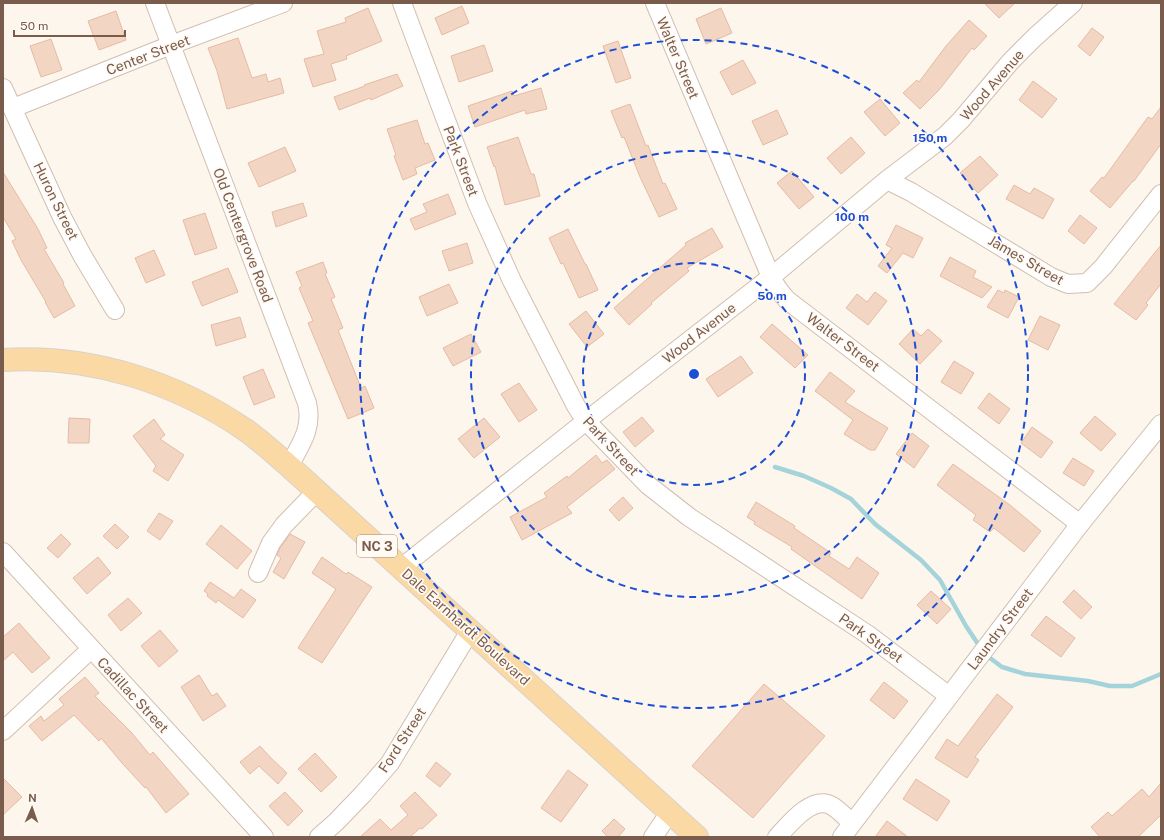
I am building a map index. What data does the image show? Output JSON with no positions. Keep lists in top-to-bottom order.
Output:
{
  "streets": {
    "main road": ["NC 3", "Dale Earnhardt Boulevard"],
    "street": [
      "Center Street",
      "Walter Street",
      "Wood Avenue",
      "Park Street",
      "Huron Street",
      "Old Centergrove Road",
      "James Street",
      "Laundry Street",
      "Cadillac Street",
      "Ford Street"
    ]
  },
  "crossings": [
    ["Center Street", "Huron Street"],
    ["Center Street", "Old Centergrove Road"],
    ["Walter Street", "Wood Avenue"],
    ["Walter Street", "Laundry Street"],
    ["Wood Avenue", "Park Street"],
    ["Wood Avenue", "James Street"],
    ["Wood Avenue", "Dale Earnhardt Boulevard"],
    ["Park Street", "Laundry Street"],
    ["Old Centergrove Road", "Dale Earnhardt Boulevard"],
    ["Dale Earnhardt Boulevard", "Ford Street"]
  ],
  "scale_bar": "50 m",
  "north": "top",
  "rings": ["150 m", "100 m", "50 m"]
}
